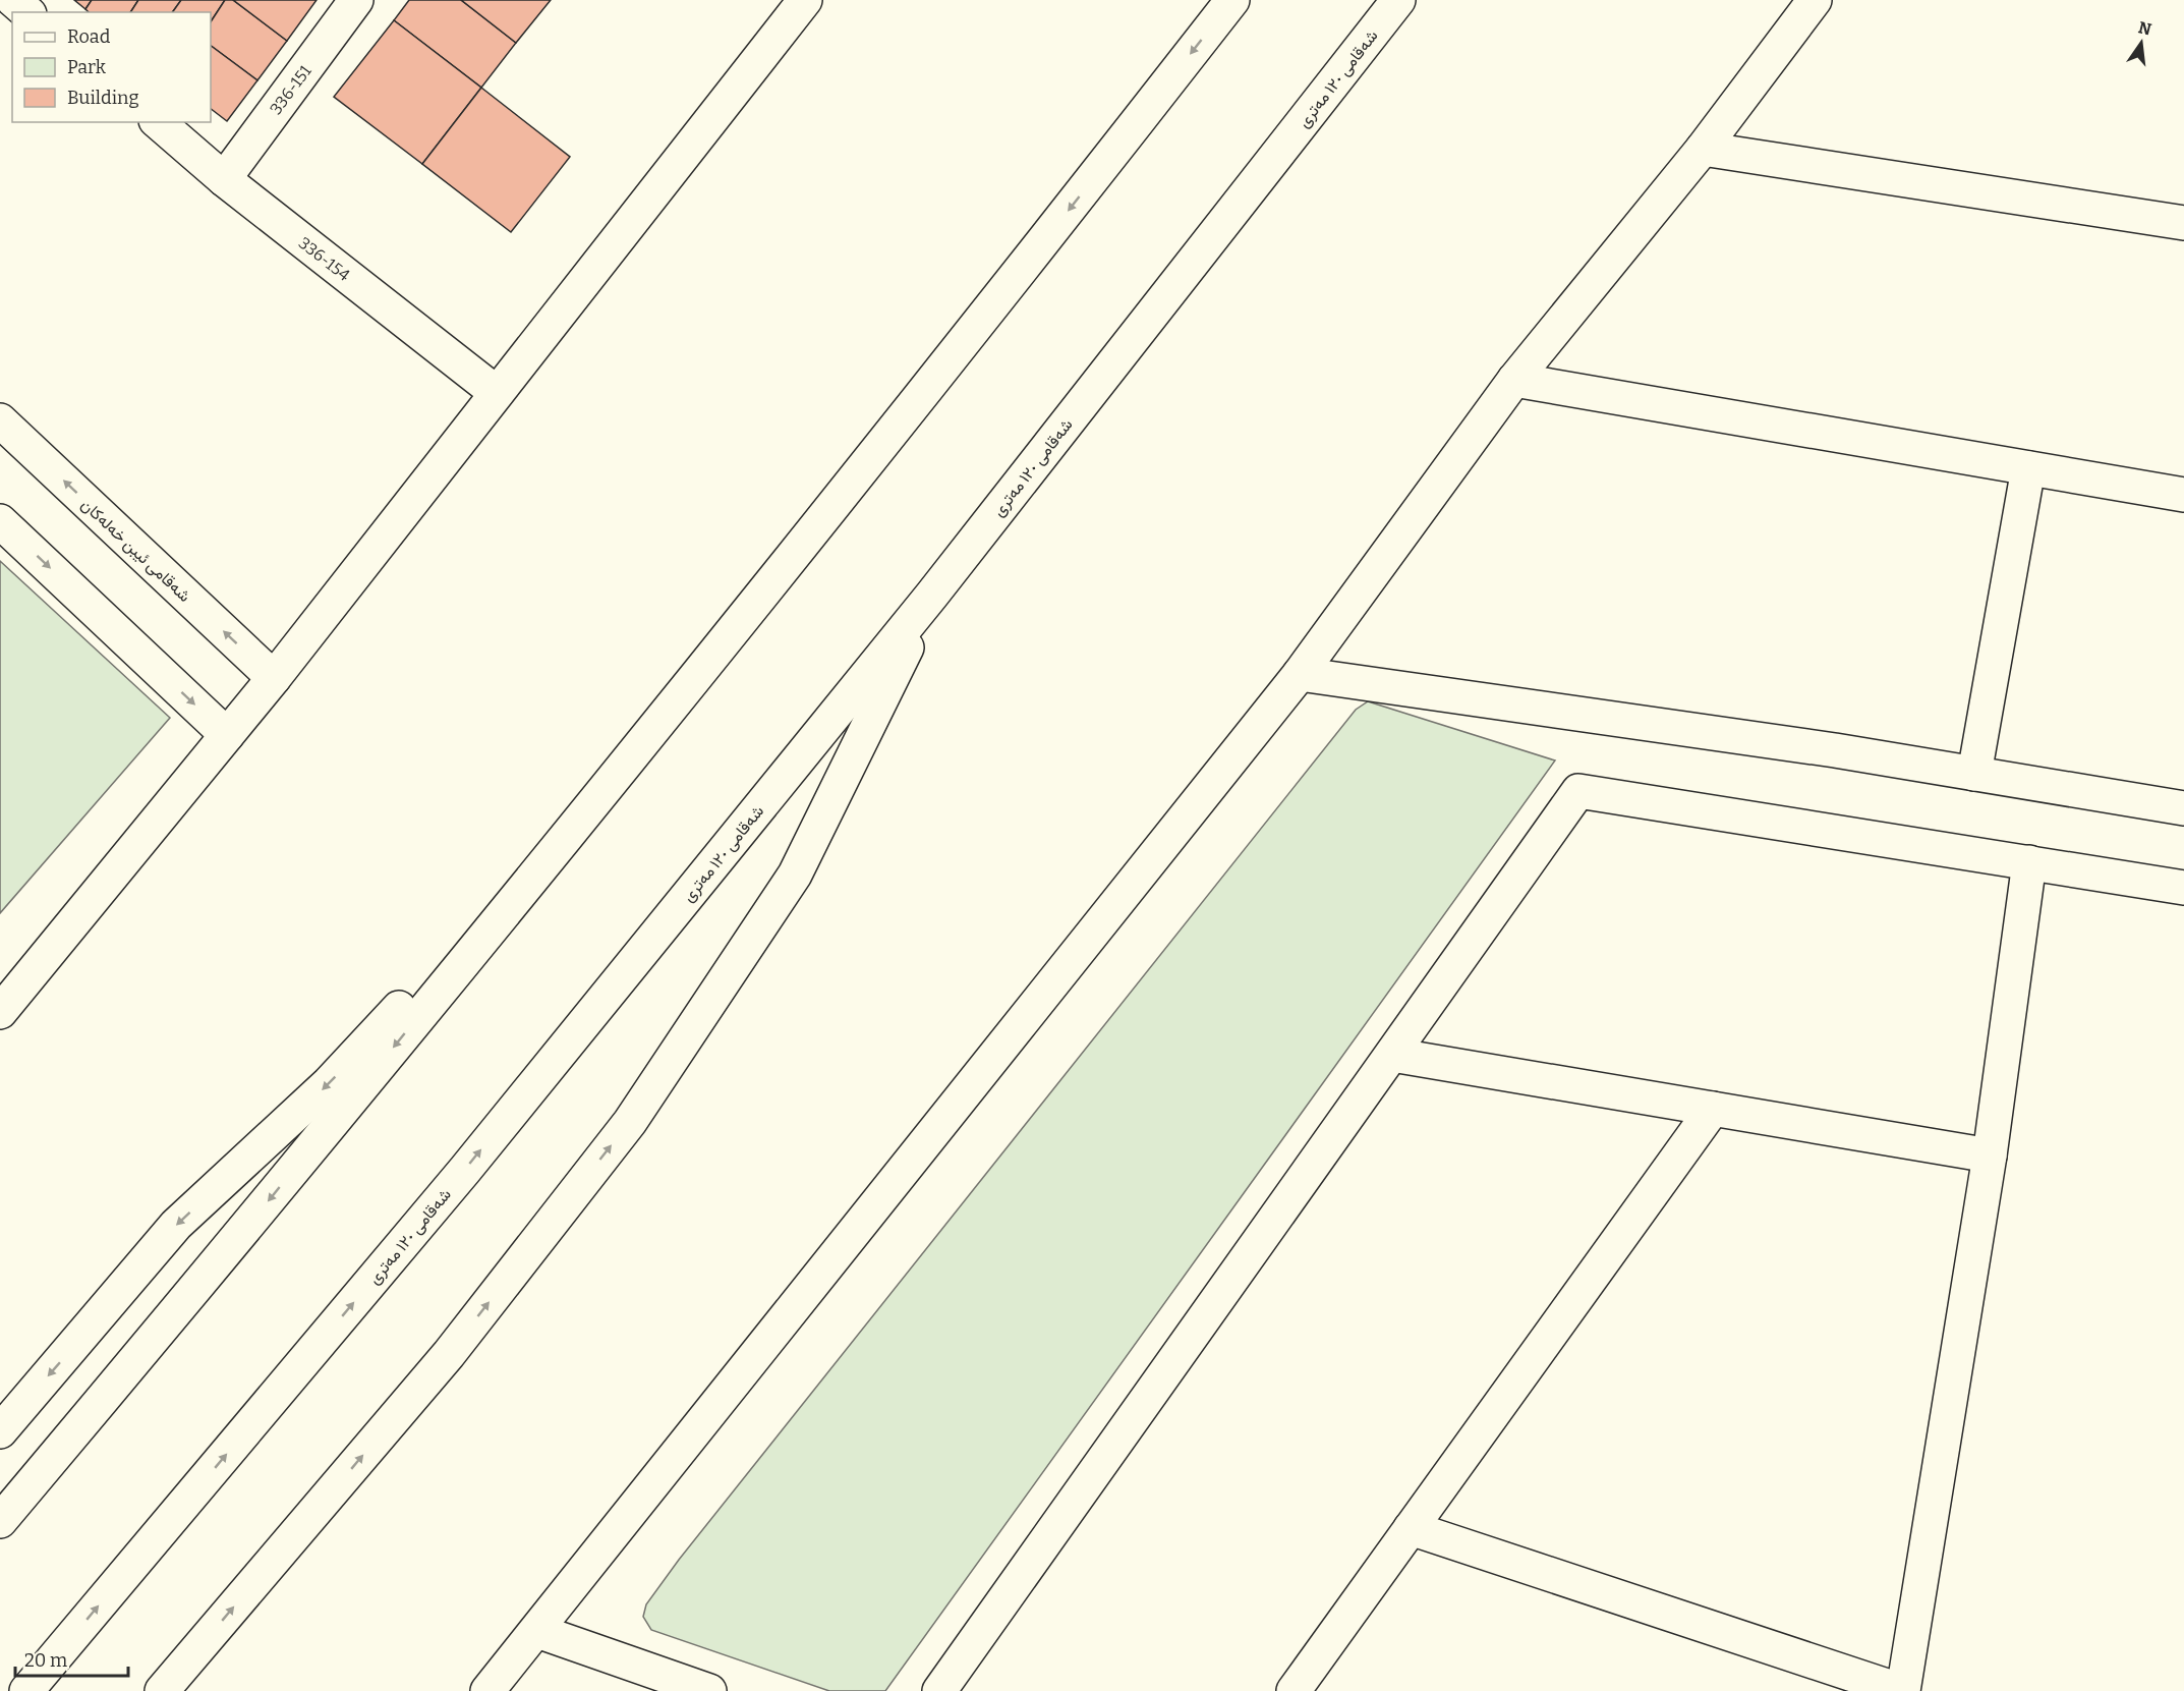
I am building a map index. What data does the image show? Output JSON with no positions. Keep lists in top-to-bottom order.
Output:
{
  "streets": {
    "main road": [
      "شەقامی ١٢٠ مەتری",
      "336-151",
      "336-154",
      "شەقامی ئیبن خەلەکان"
    ]
  },
  "crossings": [
    ["336-151", "336-154"]
  ],
  "legend": ["Road", "Park", "Building"],
  "scale_bar": "20 m",
  "north": "top"
}
